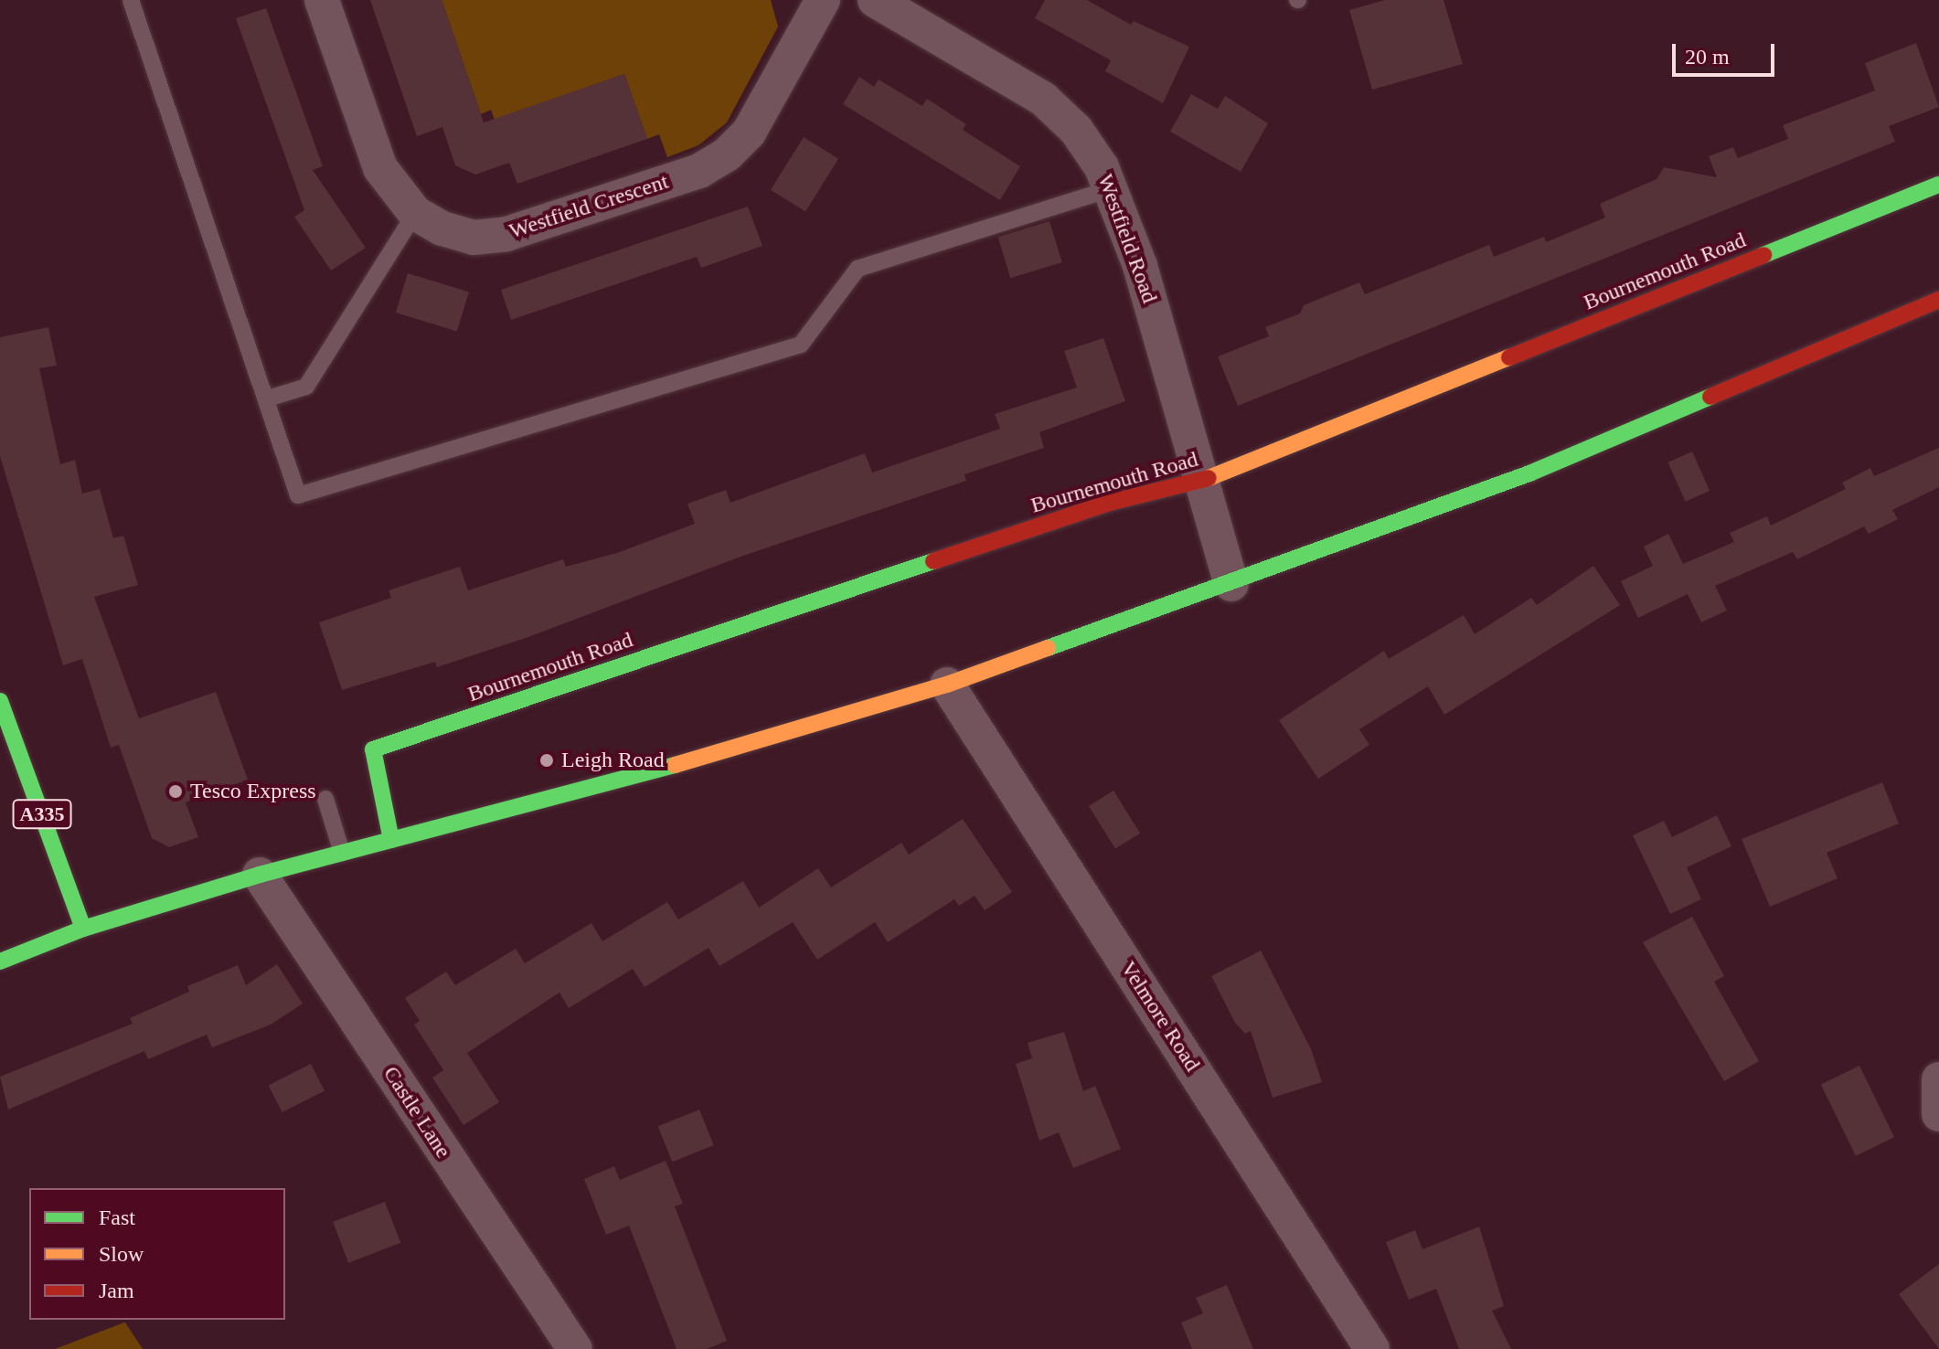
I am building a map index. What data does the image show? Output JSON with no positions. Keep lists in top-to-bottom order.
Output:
{
  "streets": {
    "street": [
      "Westfield Crescent",
      "Westfield Road",
      "Bournemouth Road",
      "A335",
      "Velmore Road",
      "Castle Lane"
    ]
  },
  "crossings": [
    ["Westfield Road", "Bournemouth Road"]
  ],
  "places": ["Leigh Road", "Tesco Express"],
  "legend": ["Fast", "Slow", "Jam"],
  "scale_bar": "20 m"
}
